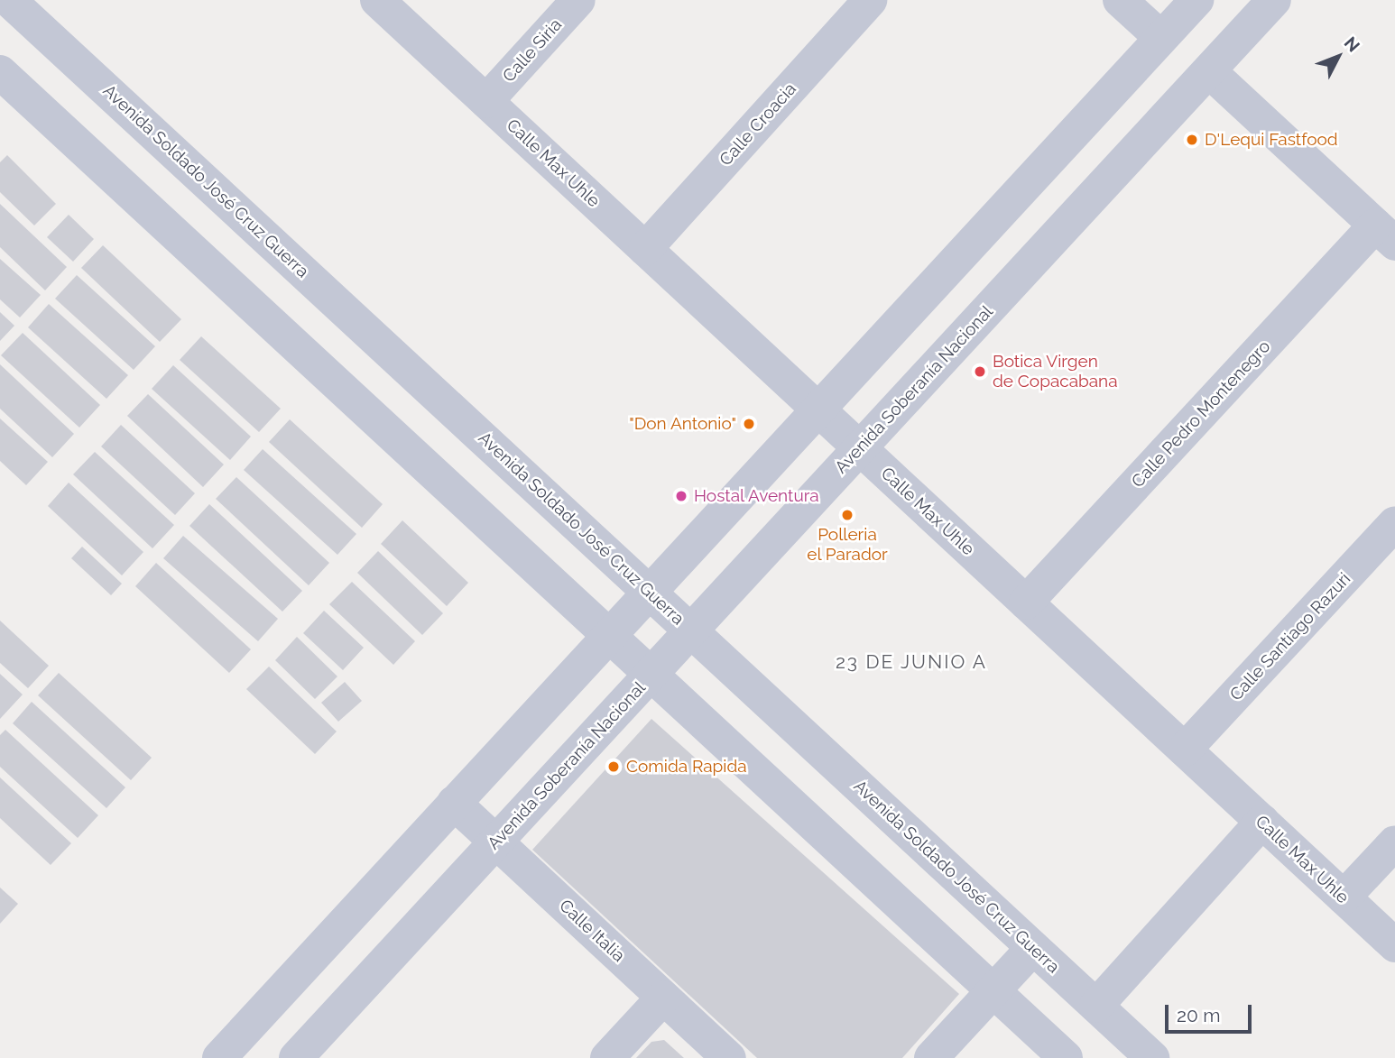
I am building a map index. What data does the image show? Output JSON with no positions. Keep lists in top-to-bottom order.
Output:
{
  "streets": {
    "street": [
      "Calle Siria",
      "Calle Croacia",
      "Calle Max Uhle",
      "Avenida Soldado José Cruz Guerra",
      "Avenida Soberanía Nacional",
      "Calle Pedro Montenegro",
      "Calle Santiago Razuri",
      "Calle Italia"
    ]
  },
  "crossings": [
    ["Calle Siria", "Calle Max Uhle"],
    ["Calle Croacia", "Calle Max Uhle"],
    ["Calle Max Uhle", "Avenida Soberanía Nacional"],
    ["Calle Max Uhle", "Calle Pedro Montenegro"],
    ["Calle Max Uhle", "Calle Santiago Razuri"],
    ["Avenida Soldado José Cruz Guerra", "Avenida Soberanía Nacional"],
    ["Avenida Soberanía Nacional", "Calle Italia"]
  ],
  "districts": ["23 DE JUNIO A"],
  "places": [
    "D'Lequi Fastfood",
    "Botica Virgen de Copacabana",
    "\"Don Antonio\"",
    "Hostal Aventura",
    "Polleria el Parador",
    "Comida Rapida"
  ],
  "scale_bar": "20 m",
  "north": "top right"
}
